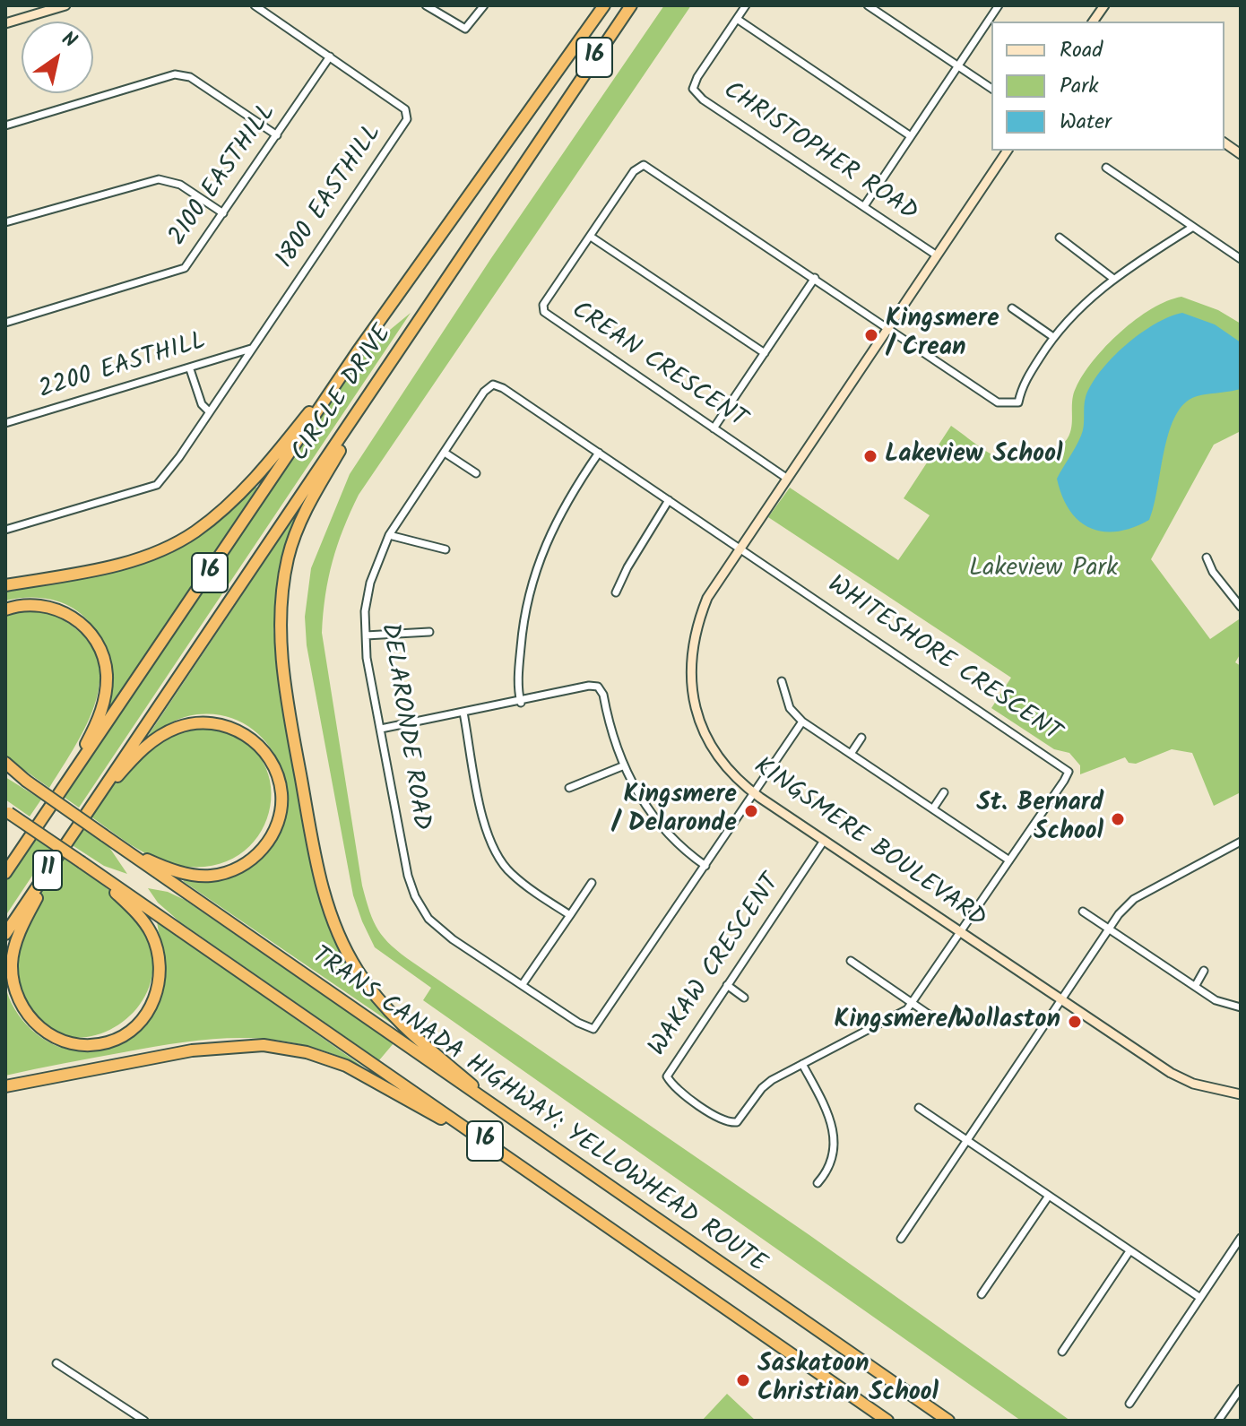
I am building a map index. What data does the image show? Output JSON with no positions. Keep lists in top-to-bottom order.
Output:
{
  "streets": {
    "highway": [
      "16",
      "CIRCLE DRIVE",
      "11",
      "TRANS CANADA HIGHWAY: YELLOWHEAD ROUTE"
    ],
    "street": [
      "CHRISTOPHER ROAD",
      "2100 EASTHILL",
      "1800 EASTHILL",
      "CREAN CRESCENT",
      "2200 EASTHILL",
      "WHITESHORE CRESCENT",
      "DELARONDE ROAD",
      "KINGSMERE BOULEVARD",
      "WAKAW CRESCENT"
    ]
  },
  "crossings": [
    ["16", "TRANS CANADA HIGHWAY: YELLOWHEAD ROUTE"],
    ["CHRISTOPHER ROAD", "KINGSMERE BOULEVARD"],
    ["2100 EASTHILL", "1800 EASTHILL"],
    ["1800 EASTHILL", "2200 EASTHILL"],
    ["CREAN CRESCENT", "KINGSMERE BOULEVARD"],
    ["CIRCLE DRIVE", "11"],
    ["WHITESHORE CRESCENT", "DELARONDE ROAD"],
    ["WHITESHORE CRESCENT", "KINGSMERE BOULEVARD"],
    ["WHITESHORE CRESCENT", "WAKAW CRESCENT"],
    ["DELARONDE ROAD", "KINGSMERE BOULEVARD"],
    ["KINGSMERE BOULEVARD", "WAKAW CRESCENT"]
  ],
  "parks": ["Lakeview Park"],
  "places": [
    "Kingsmere / Crean",
    "Lakeview School",
    "Kingsmere / Delaronde",
    "St. Bernard School",
    "Kingsmere/Wollaston",
    "Saskatoon Christian School"
  ],
  "legend": ["Road", "Park", "Water"],
  "north": "top right"
}
